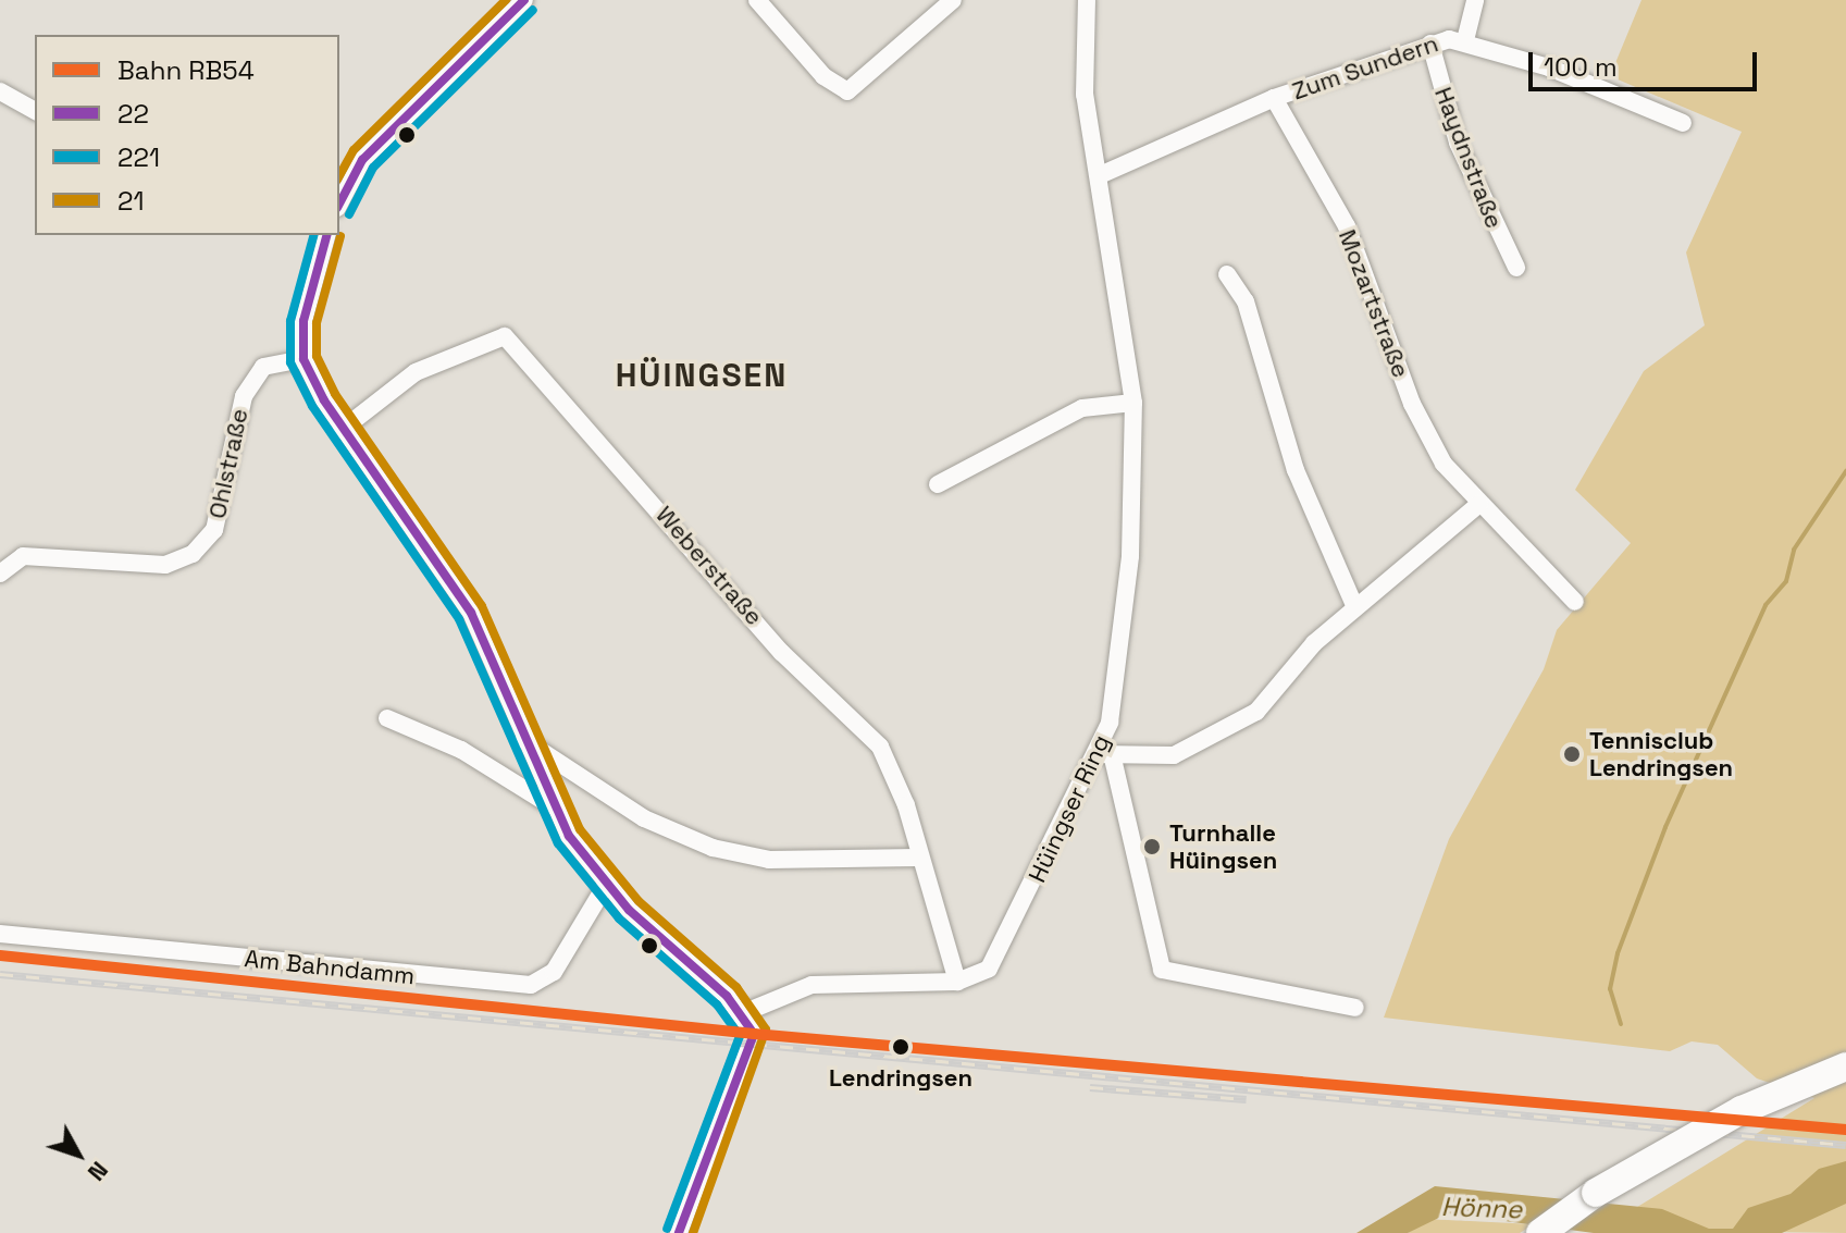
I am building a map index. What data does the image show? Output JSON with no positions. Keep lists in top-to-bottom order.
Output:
{
  "streets": {
    "street": [
      "Zum Sundern",
      "Haydnstraße",
      "Mozartstraße",
      "Ohlstraße",
      "Weberstraße",
      "Hüingser Ring",
      "Am Bahndamm"
    ]
  },
  "crossings": [
    ["Zum Sundern", "Haydnstraße"],
    ["Zum Sundern", "Mozartstraße"],
    ["Zum Sundern", "Hüingser Ring"],
    ["Weberstraße", "Hüingser Ring"]
  ],
  "districts": ["HÜINGSEN"],
  "water": ["Hönne"],
  "places": ["Tennisclub Lendringsen", "Turnhalle Hüingsen", "Lendringsen"],
  "lines": [
    "transit line 22",
    "transit line 21",
    "transit line 221",
    "rail line RB54"
  ],
  "legend": [
    "Bahn RB54",
    "22",
    "221",
    "21"
  ],
  "scale_bar": "100 m",
  "north": "bottom right"
}
